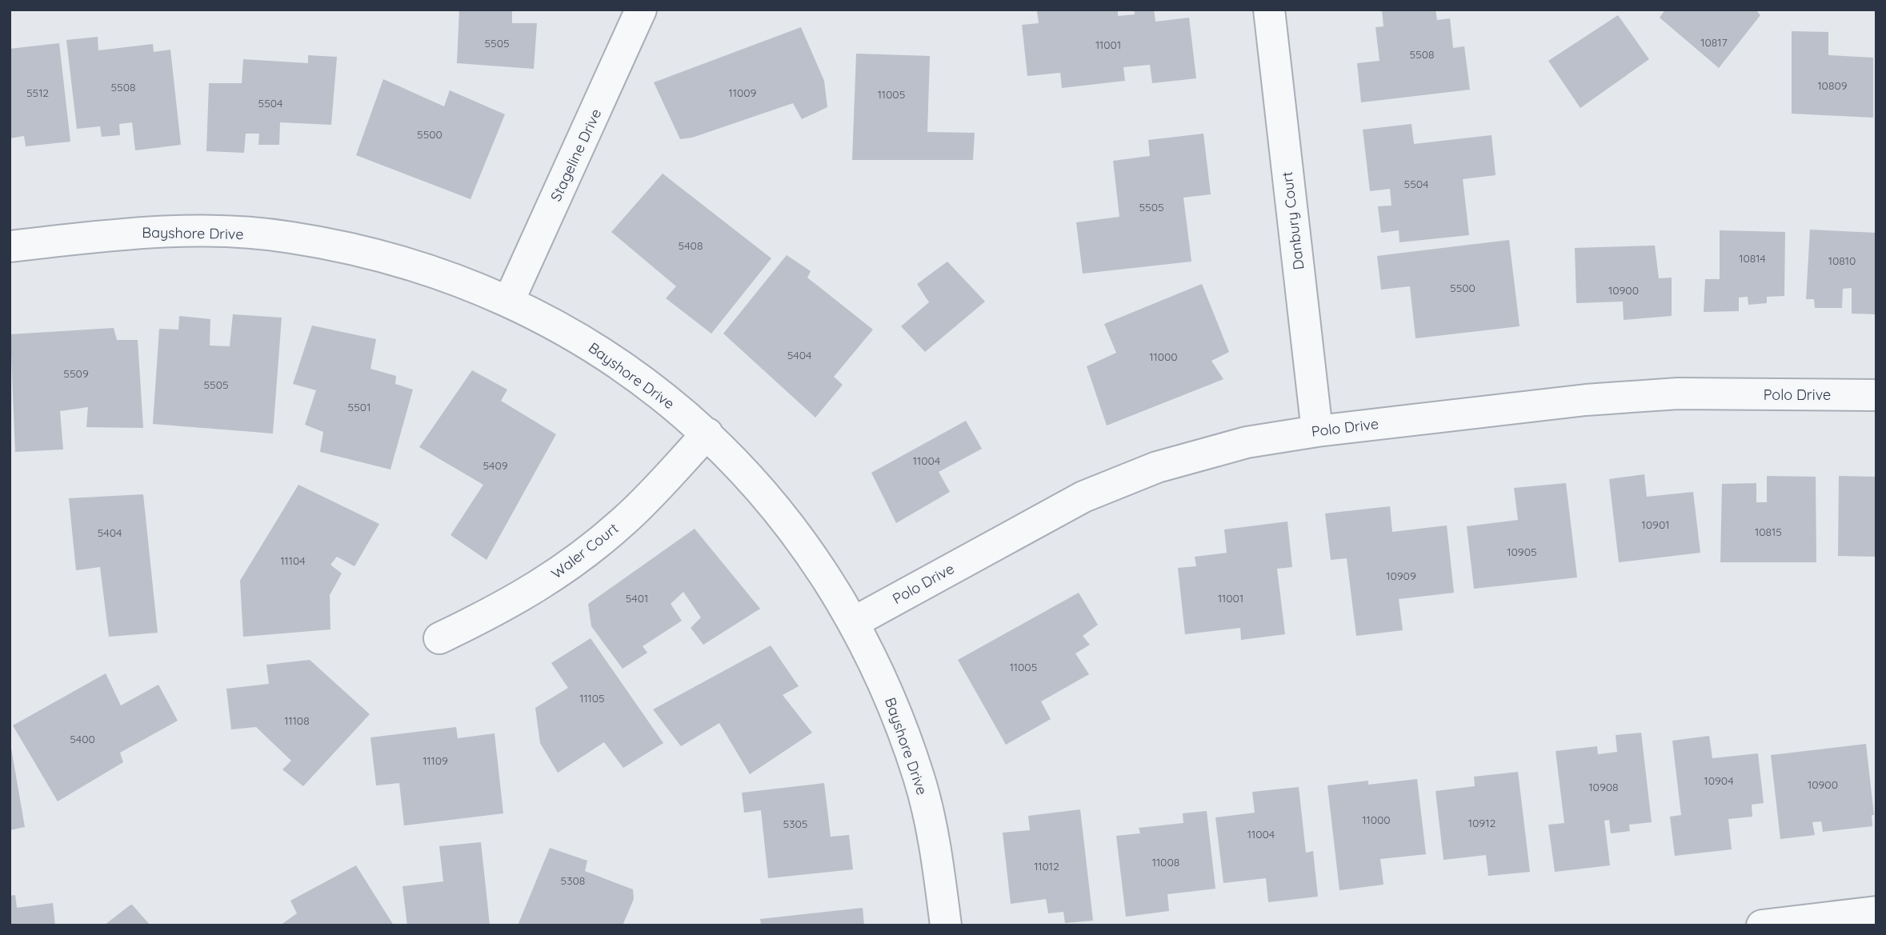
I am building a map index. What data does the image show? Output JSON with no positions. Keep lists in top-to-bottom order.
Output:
{
  "streets": {
    "street": [
      "Stageline Drive",
      "Danbury Court",
      "Bayshore Drive",
      "Polo Drive",
      "Waler Court"
    ]
  },
  "crossings": [
    ["Stageline Drive", "Bayshore Drive"],
    ["Danbury Court", "Polo Drive"],
    ["Bayshore Drive", "Polo Drive"],
    ["Bayshore Drive", "Waler Court"]
  ],
  "house_numbers": [
    "10817",
    "5505",
    "11001",
    "5508",
    "10809",
    "5508",
    "5512",
    "11009",
    "11005",
    "5504",
    "5500",
    "5504",
    "5505",
    "5408",
    "10814",
    "10810",
    "5500",
    "10900",
    "5404",
    "11000",
    "5509",
    "5505",
    "5501",
    "11004",
    "5409",
    "10901",
    "10815",
    "5404",
    "10905",
    "11104",
    "10909",
    "5401",
    "11001",
    "11005",
    "11105",
    "11108",
    "5400",
    "11109",
    "10904",
    "10900",
    "10908",
    "11000",
    "10912",
    "5305",
    "11004",
    "11008",
    "11012",
    "5308"
  ]
}
